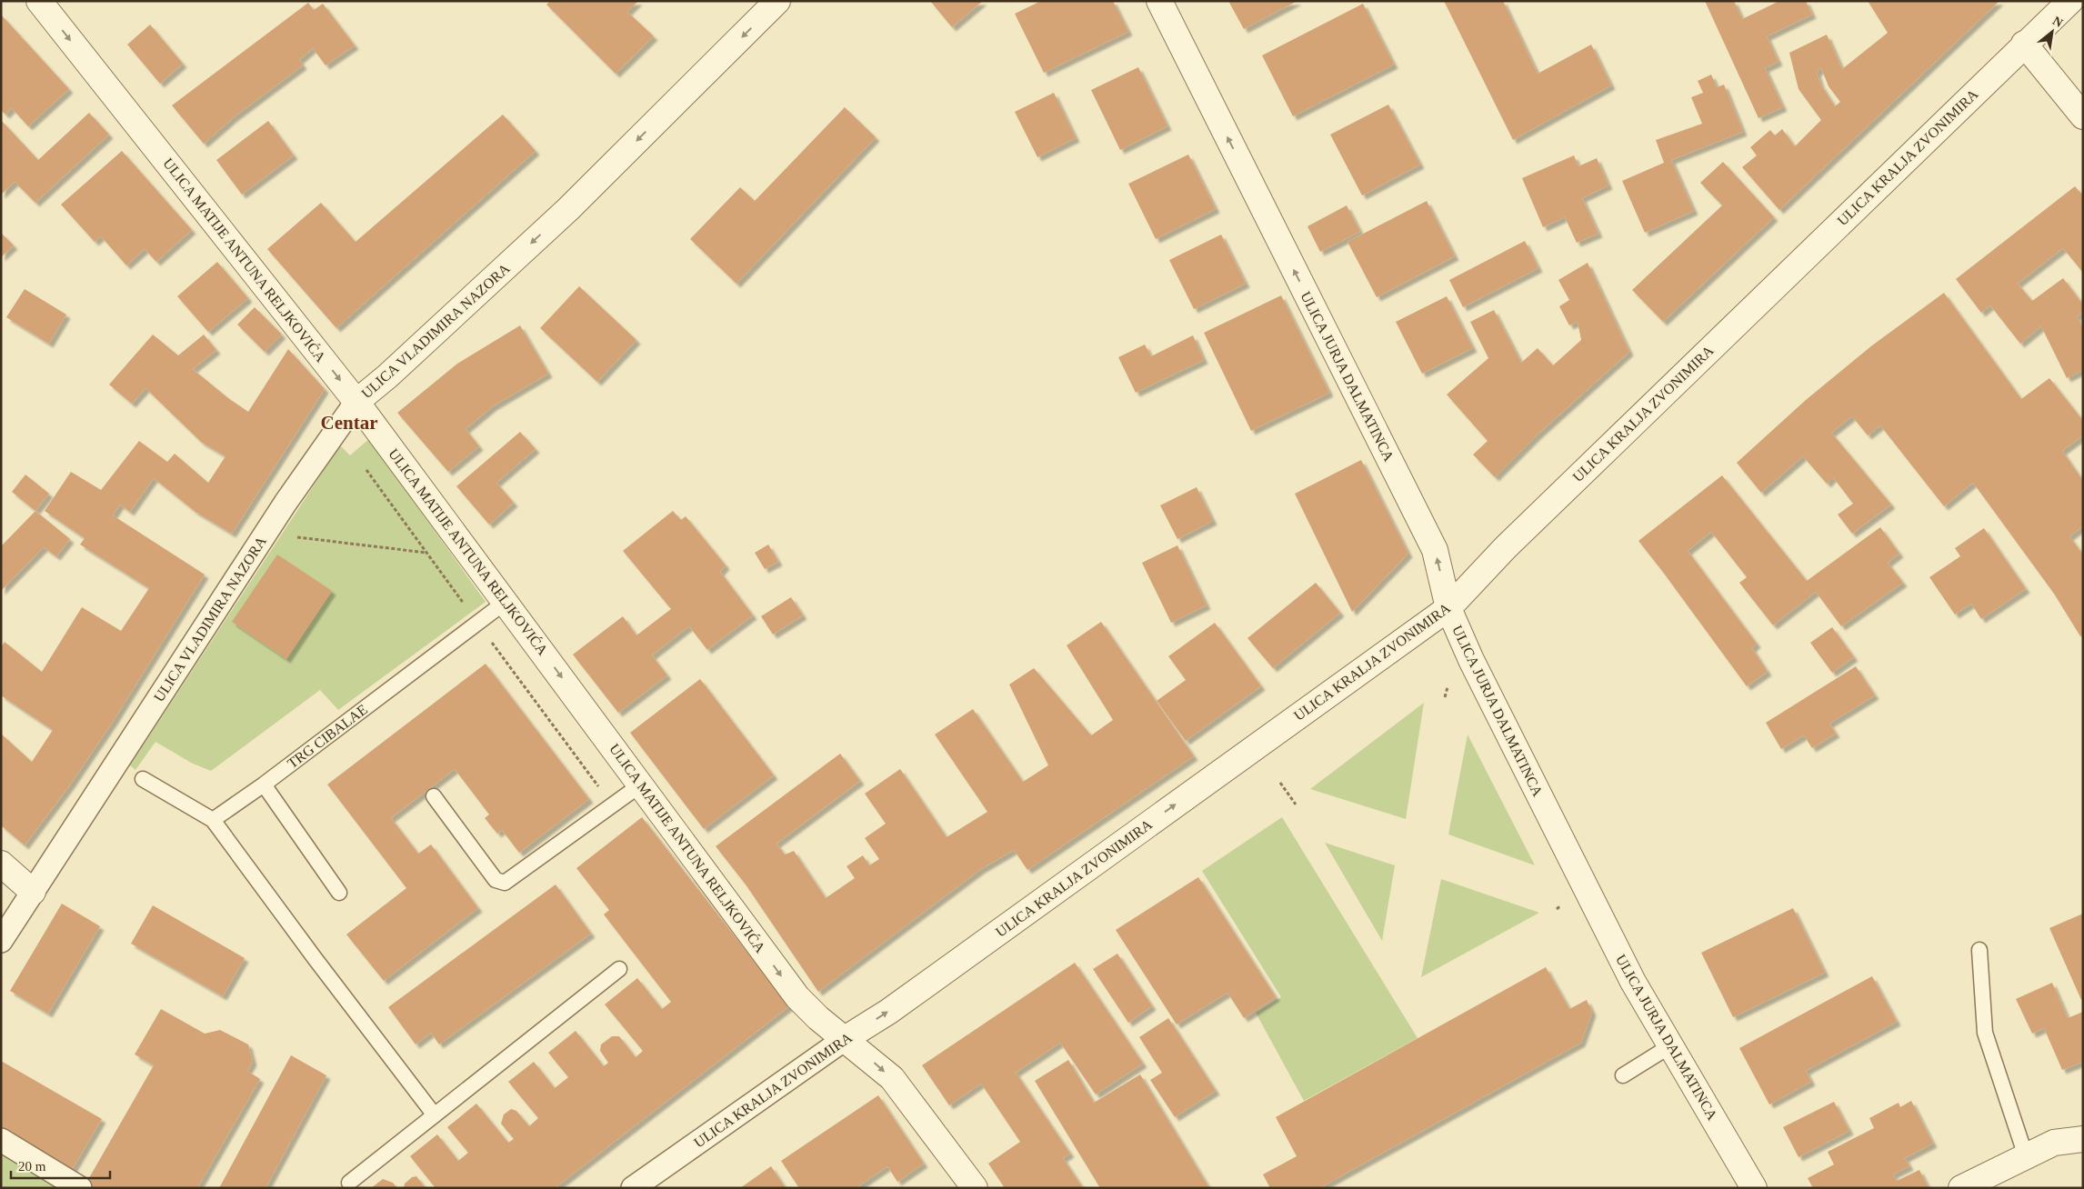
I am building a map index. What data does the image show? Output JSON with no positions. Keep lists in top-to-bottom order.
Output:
{
  "streets": {
    "street": [
      "ULICA KRALJA ZVONIMIRA",
      "ULICA MATIJE ANTUNA RELJKOVIĆA",
      "ULICA VLADIMIRA NAZORA",
      "ULICA JURJA DALMATINCA"
    ],
    "lane": ["TRG CIBALAE"]
  },
  "crossings": [
    ["ULICA KRALJA ZVONIMIRA", "ULICA MATIJE ANTUNA RELJKOVIĆA"],
    ["ULICA KRALJA ZVONIMIRA", "ULICA JURJA DALMATINCA"],
    ["ULICA MATIJE ANTUNA RELJKOVIĆA", "ULICA VLADIMIRA NAZORA"],
    ["ULICA MATIJE ANTUNA RELJKOVIĆA", "TRG CIBALAE"]
  ],
  "one_way": [
    "ULICA KRALJA ZVONIMIRA",
    "ULICA MATIJE ANTUNA RELJKOVIĆA",
    "ULICA VLADIMIRA NAZORA",
    "ULICA JURJA DALMATINCA"
  ],
  "districts": ["Centar"],
  "scale_bar": "20 m",
  "north": "top right"
}
